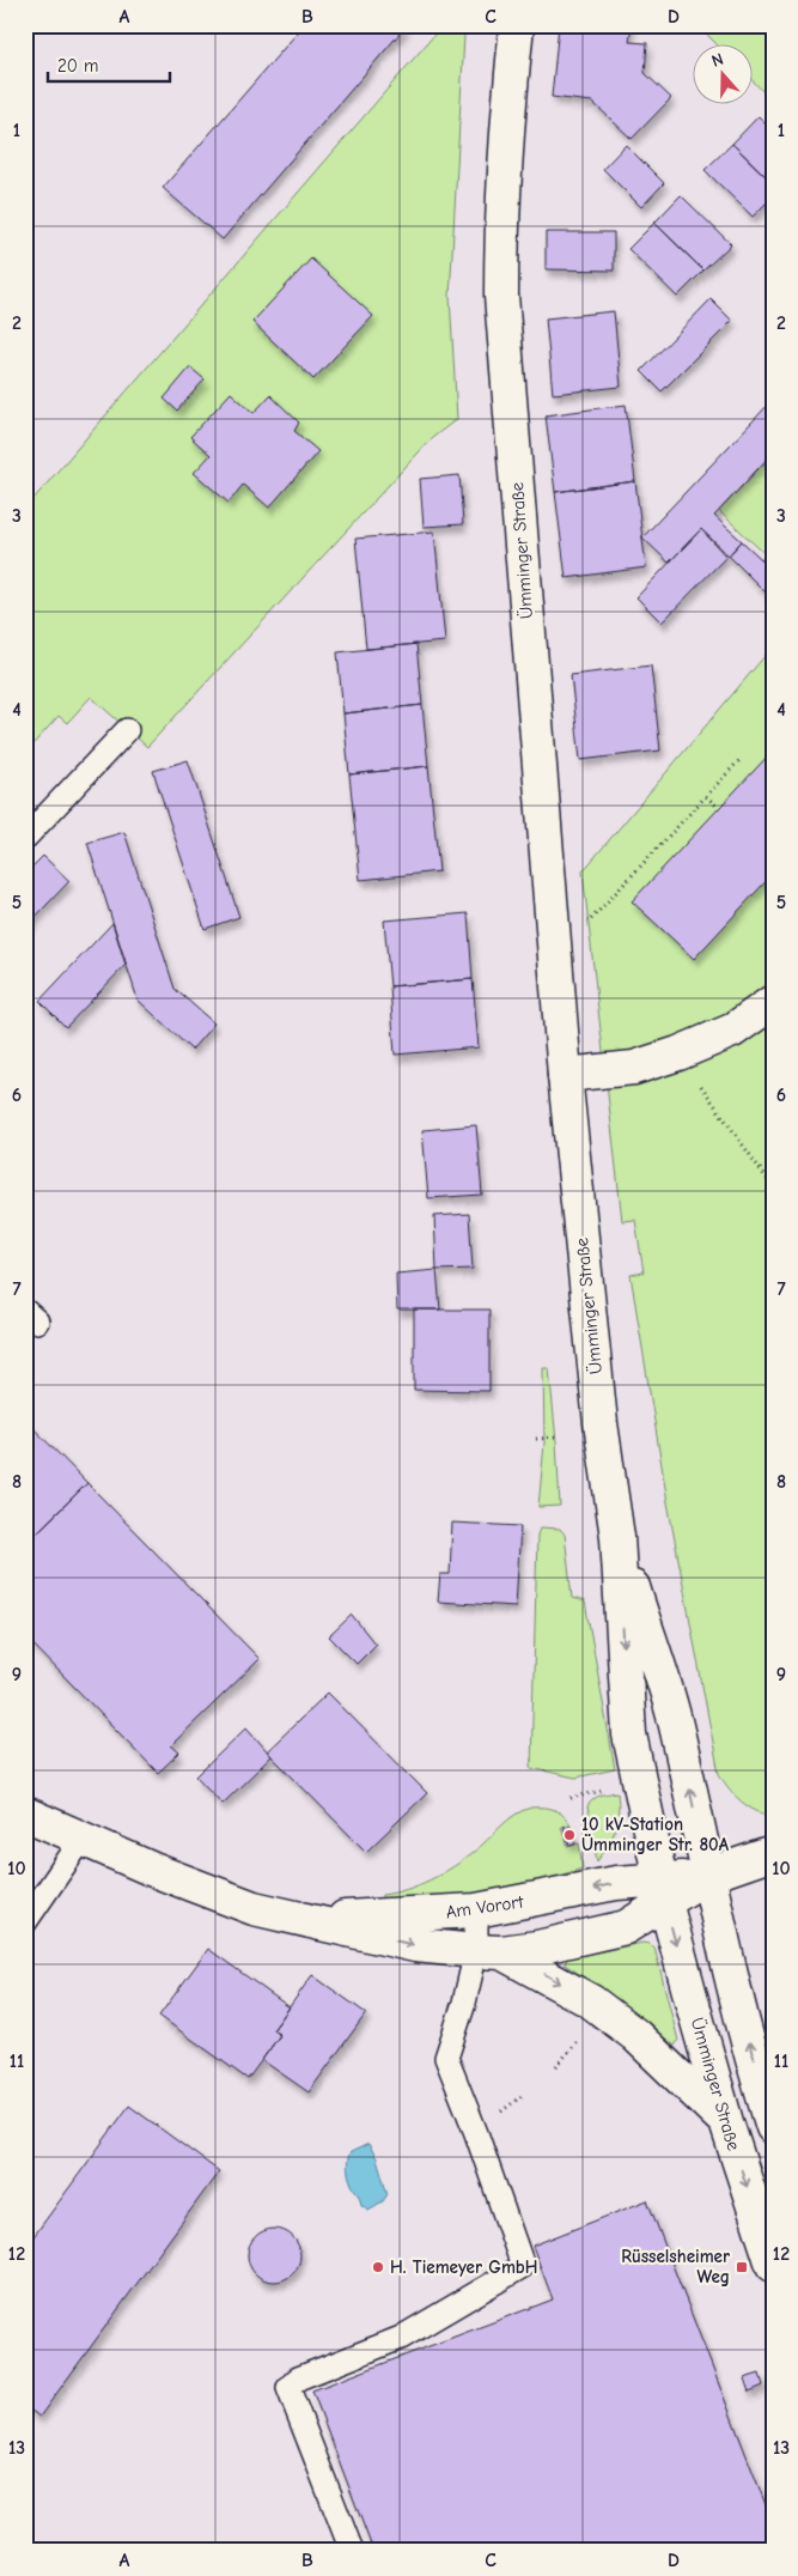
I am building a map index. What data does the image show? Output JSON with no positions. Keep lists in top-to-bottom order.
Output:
{
  "streets": {
    "street": ["Ümminger Straße", "Am Vorort"]
  },
  "crossings": [
    ["Ümminger Straße", "Am Vorort"]
  ],
  "places": {
    "other": ["10 kV-Station Ümminger Str. 80A", "H. Tiemeyer GmbH"],
    "transit": ["Rüsselsheimer Weg"]
  },
  "scale_bar": "20 m",
  "north": "top",
  "grid": {
    "columns": [
      "A",
      "B",
      "C",
      "D"
    ],
    "rows": [
      "1",
      "2",
      "3",
      "4",
      "5",
      "6",
      "7",
      "8",
      "9",
      "10",
      "11",
      "12",
      "13"
    ]
  }
}
